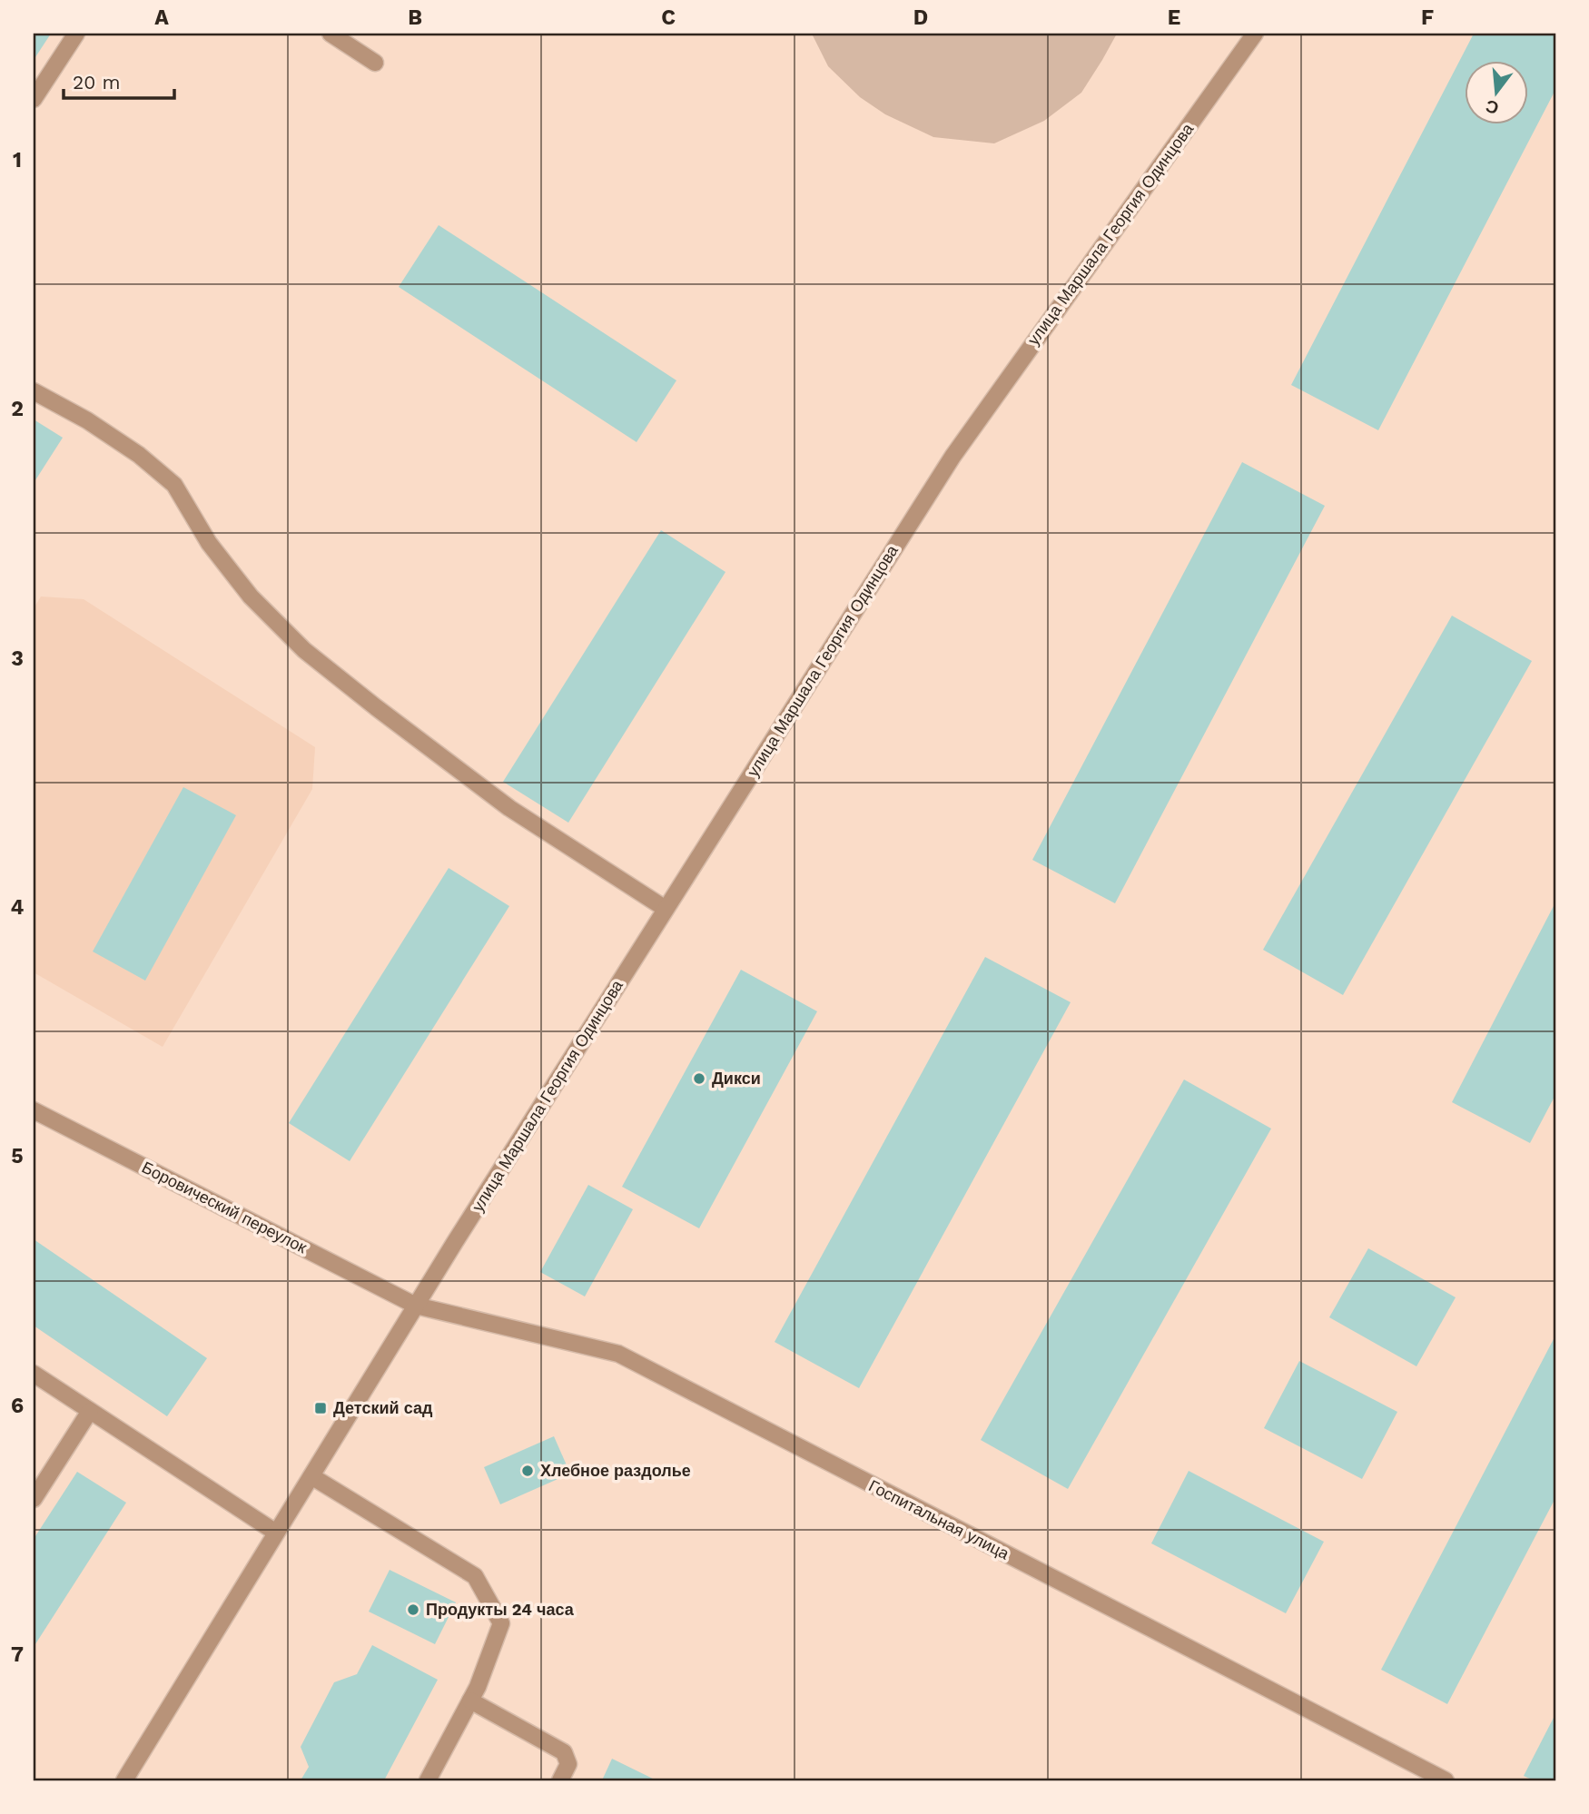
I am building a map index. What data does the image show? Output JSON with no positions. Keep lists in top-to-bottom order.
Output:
{
  "streets": {
    "street": ["улица Маршала Георгия Одинцова", "Боровический переулок", "Госпитальная улица"]
  },
  "crossings": [
    ["улица Маршала Георгия Одинцова", "Боровический переулок"],
    ["улица Маршала Георгия Одинцова", "Госпитальная улица"],
    ["Боровический переулок", "Госпитальная улица"]
  ],
  "places": {
    "other": ["Дикси", "Хлебное раздолье", "Продукты 24 часа"],
    "transit": ["Детский сад"]
  },
  "scale_bar": "20 m",
  "north": "bottom",
  "grid": {
    "columns": [
      "A",
      "B",
      "C",
      "D",
      "E",
      "F"
    ],
    "rows": [
      "1",
      "2",
      "3",
      "4",
      "5",
      "6",
      "7"
    ]
  }
}
